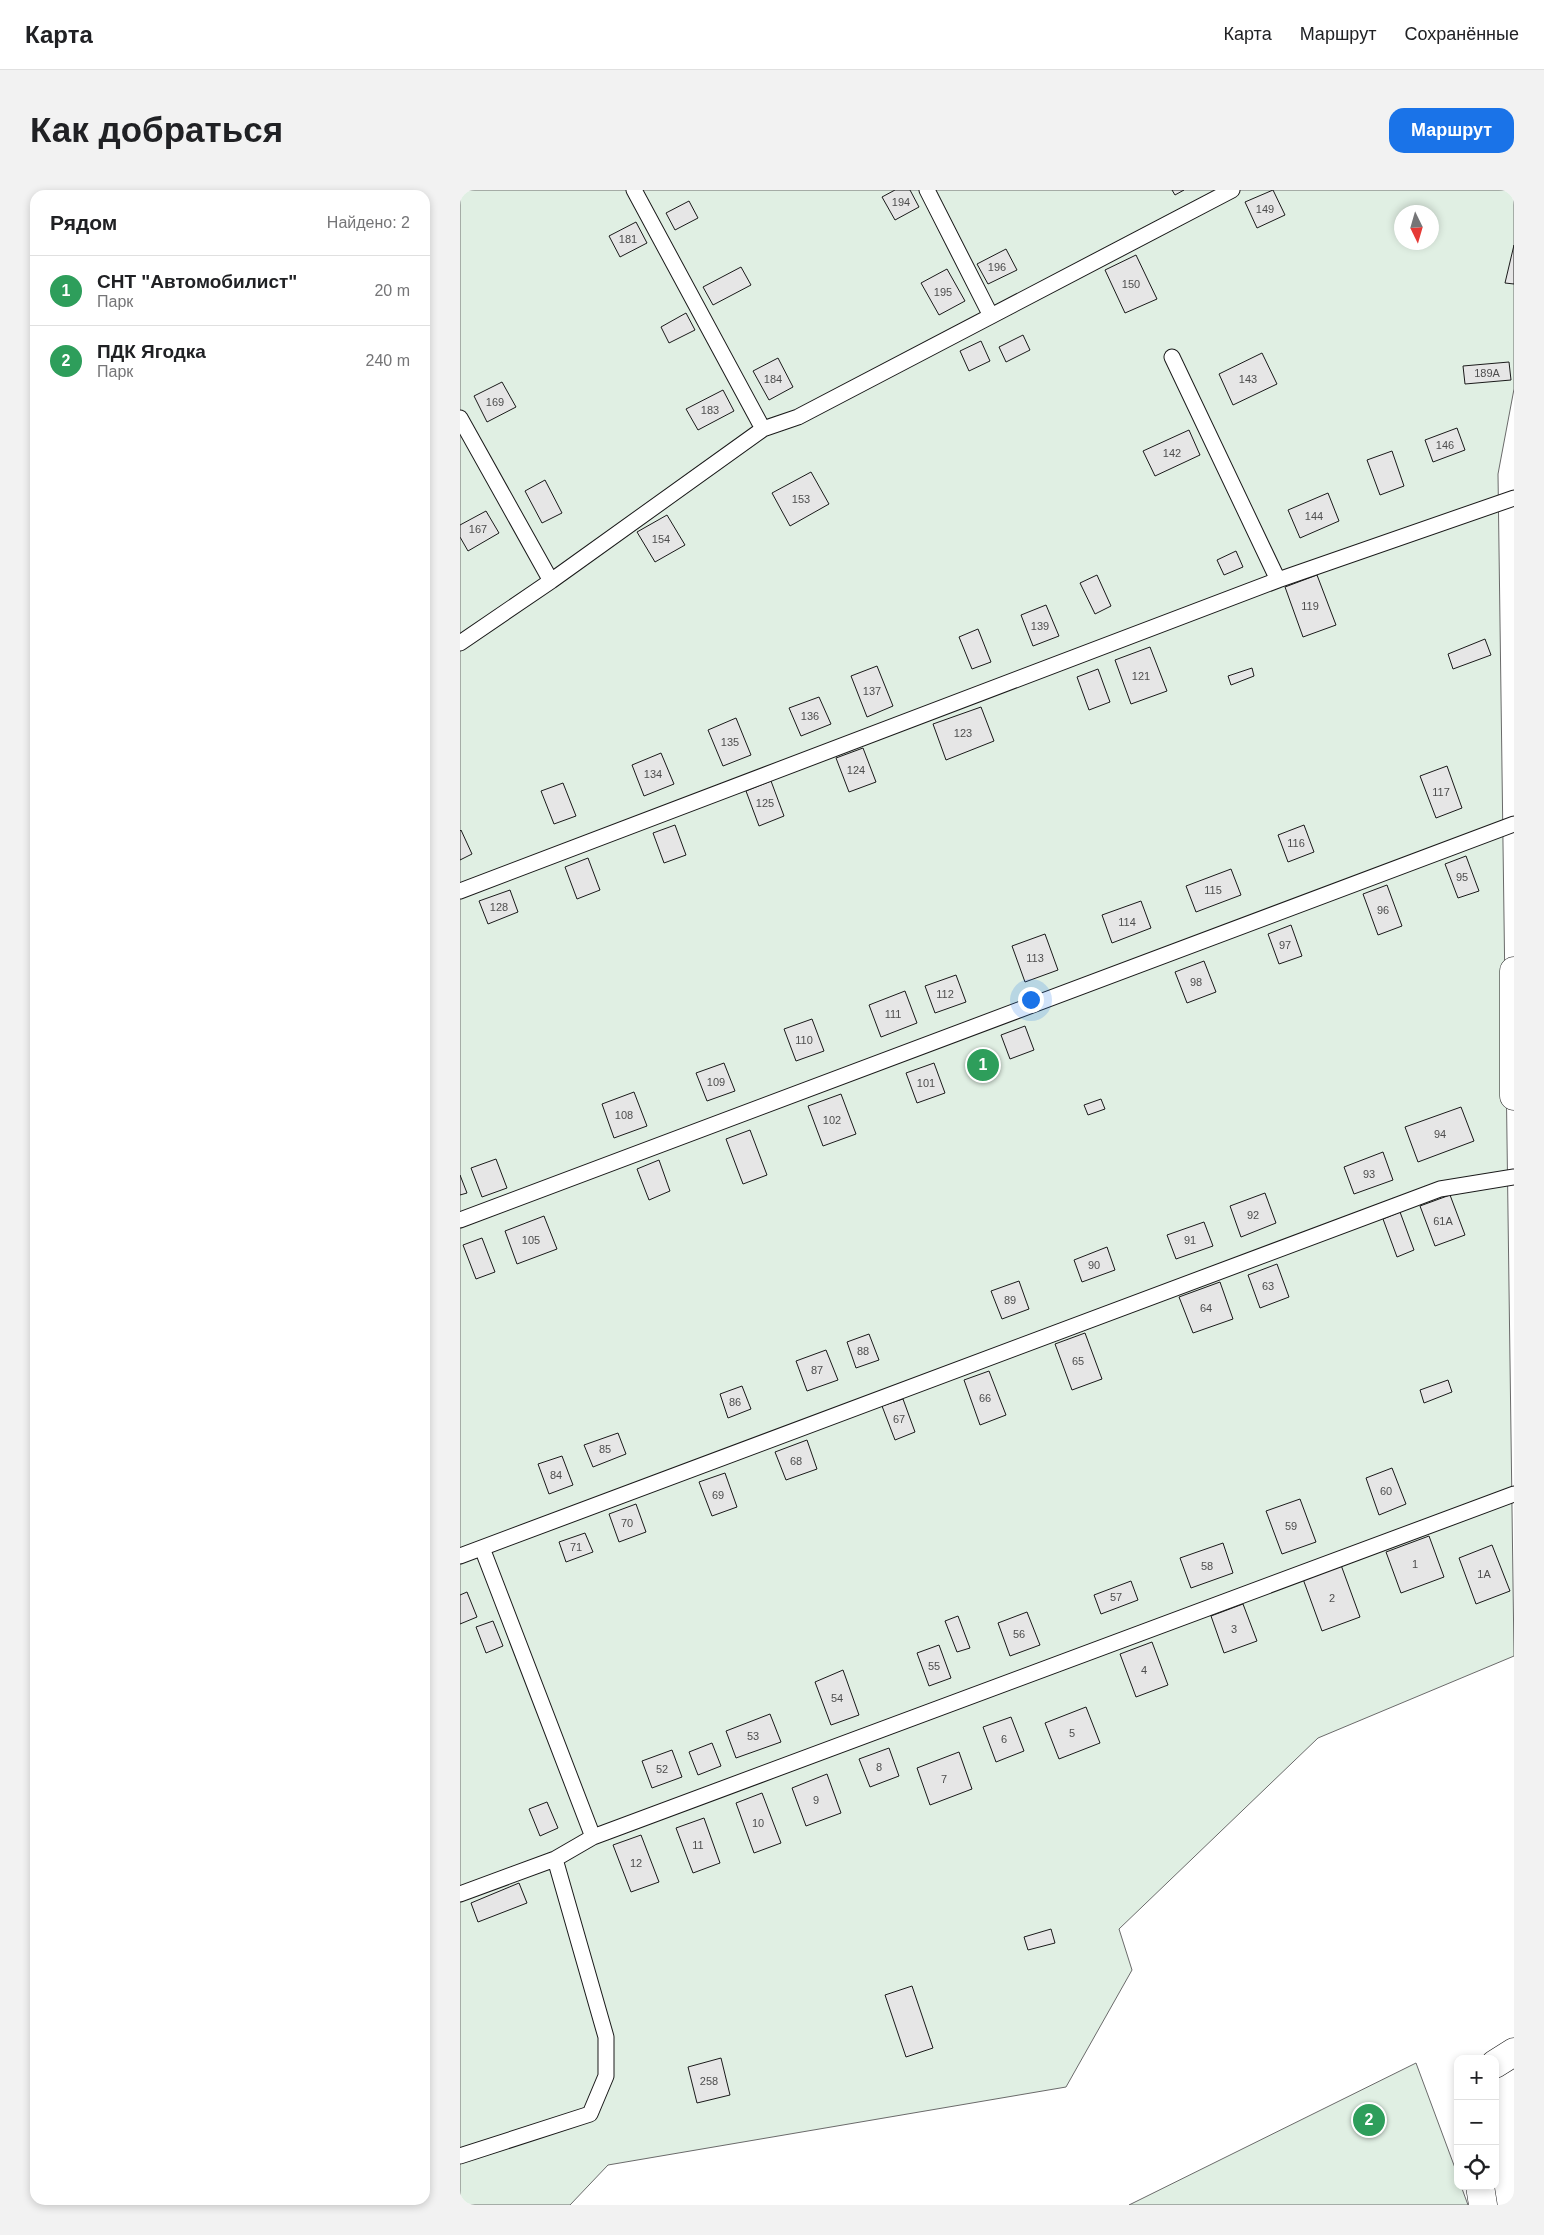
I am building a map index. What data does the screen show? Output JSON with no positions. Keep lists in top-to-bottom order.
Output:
{
  "house_numbers": [
    "194",
    "149",
    "181",
    "196",
    "150",
    "195",
    "189А",
    "184",
    "143",
    "169",
    "183",
    "146",
    "142",
    "153",
    "144",
    "167",
    "154",
    "119",
    "139",
    "121",
    "137",
    "136",
    "123",
    "135",
    "124",
    "134",
    "117",
    "125",
    "116",
    "95",
    "115",
    "128",
    "96",
    "114",
    "97",
    "113",
    "98",
    "112",
    "111",
    "110",
    "109",
    "101",
    "108",
    "102",
    "94",
    "93",
    "92",
    "61А",
    "105",
    "91",
    "90",
    "63",
    "89",
    "64",
    "88",
    "65",
    "87",
    "66",
    "86",
    "67",
    "85",
    "68",
    "84",
    "60",
    "69",
    "70",
    "59",
    "71",
    "1",
    "58",
    "1А",
    "57",
    "2",
    "3",
    "56",
    "55",
    "4",
    "54",
    "5",
    "53",
    "6",
    "8",
    "52",
    "7",
    "9",
    "10",
    "11",
    "12",
    "258"
  ],
  "north": "bottom",
  "page": {
    "header": "Карта",
    "nav": ["Карта", "Маршрут", "Сохранённые"],
    "buttons": "Маршрут",
    "title": "Как добраться",
    "heading": ["Рядом", "Найдено: 2"],
    "list": [
      {
        "mark": "1",
        "name": "СНТ \"Автомобилист\"",
        "note": "Парк",
        "value": "20 m"
      },
      {
        "mark": "2",
        "name": "ПДК Ягодка",
        "note": "Парк",
        "value": "240 m"
      }
    ],
    "pins": ["1", "2"],
    "map_buttons": ["+", "−"]
  }
}
